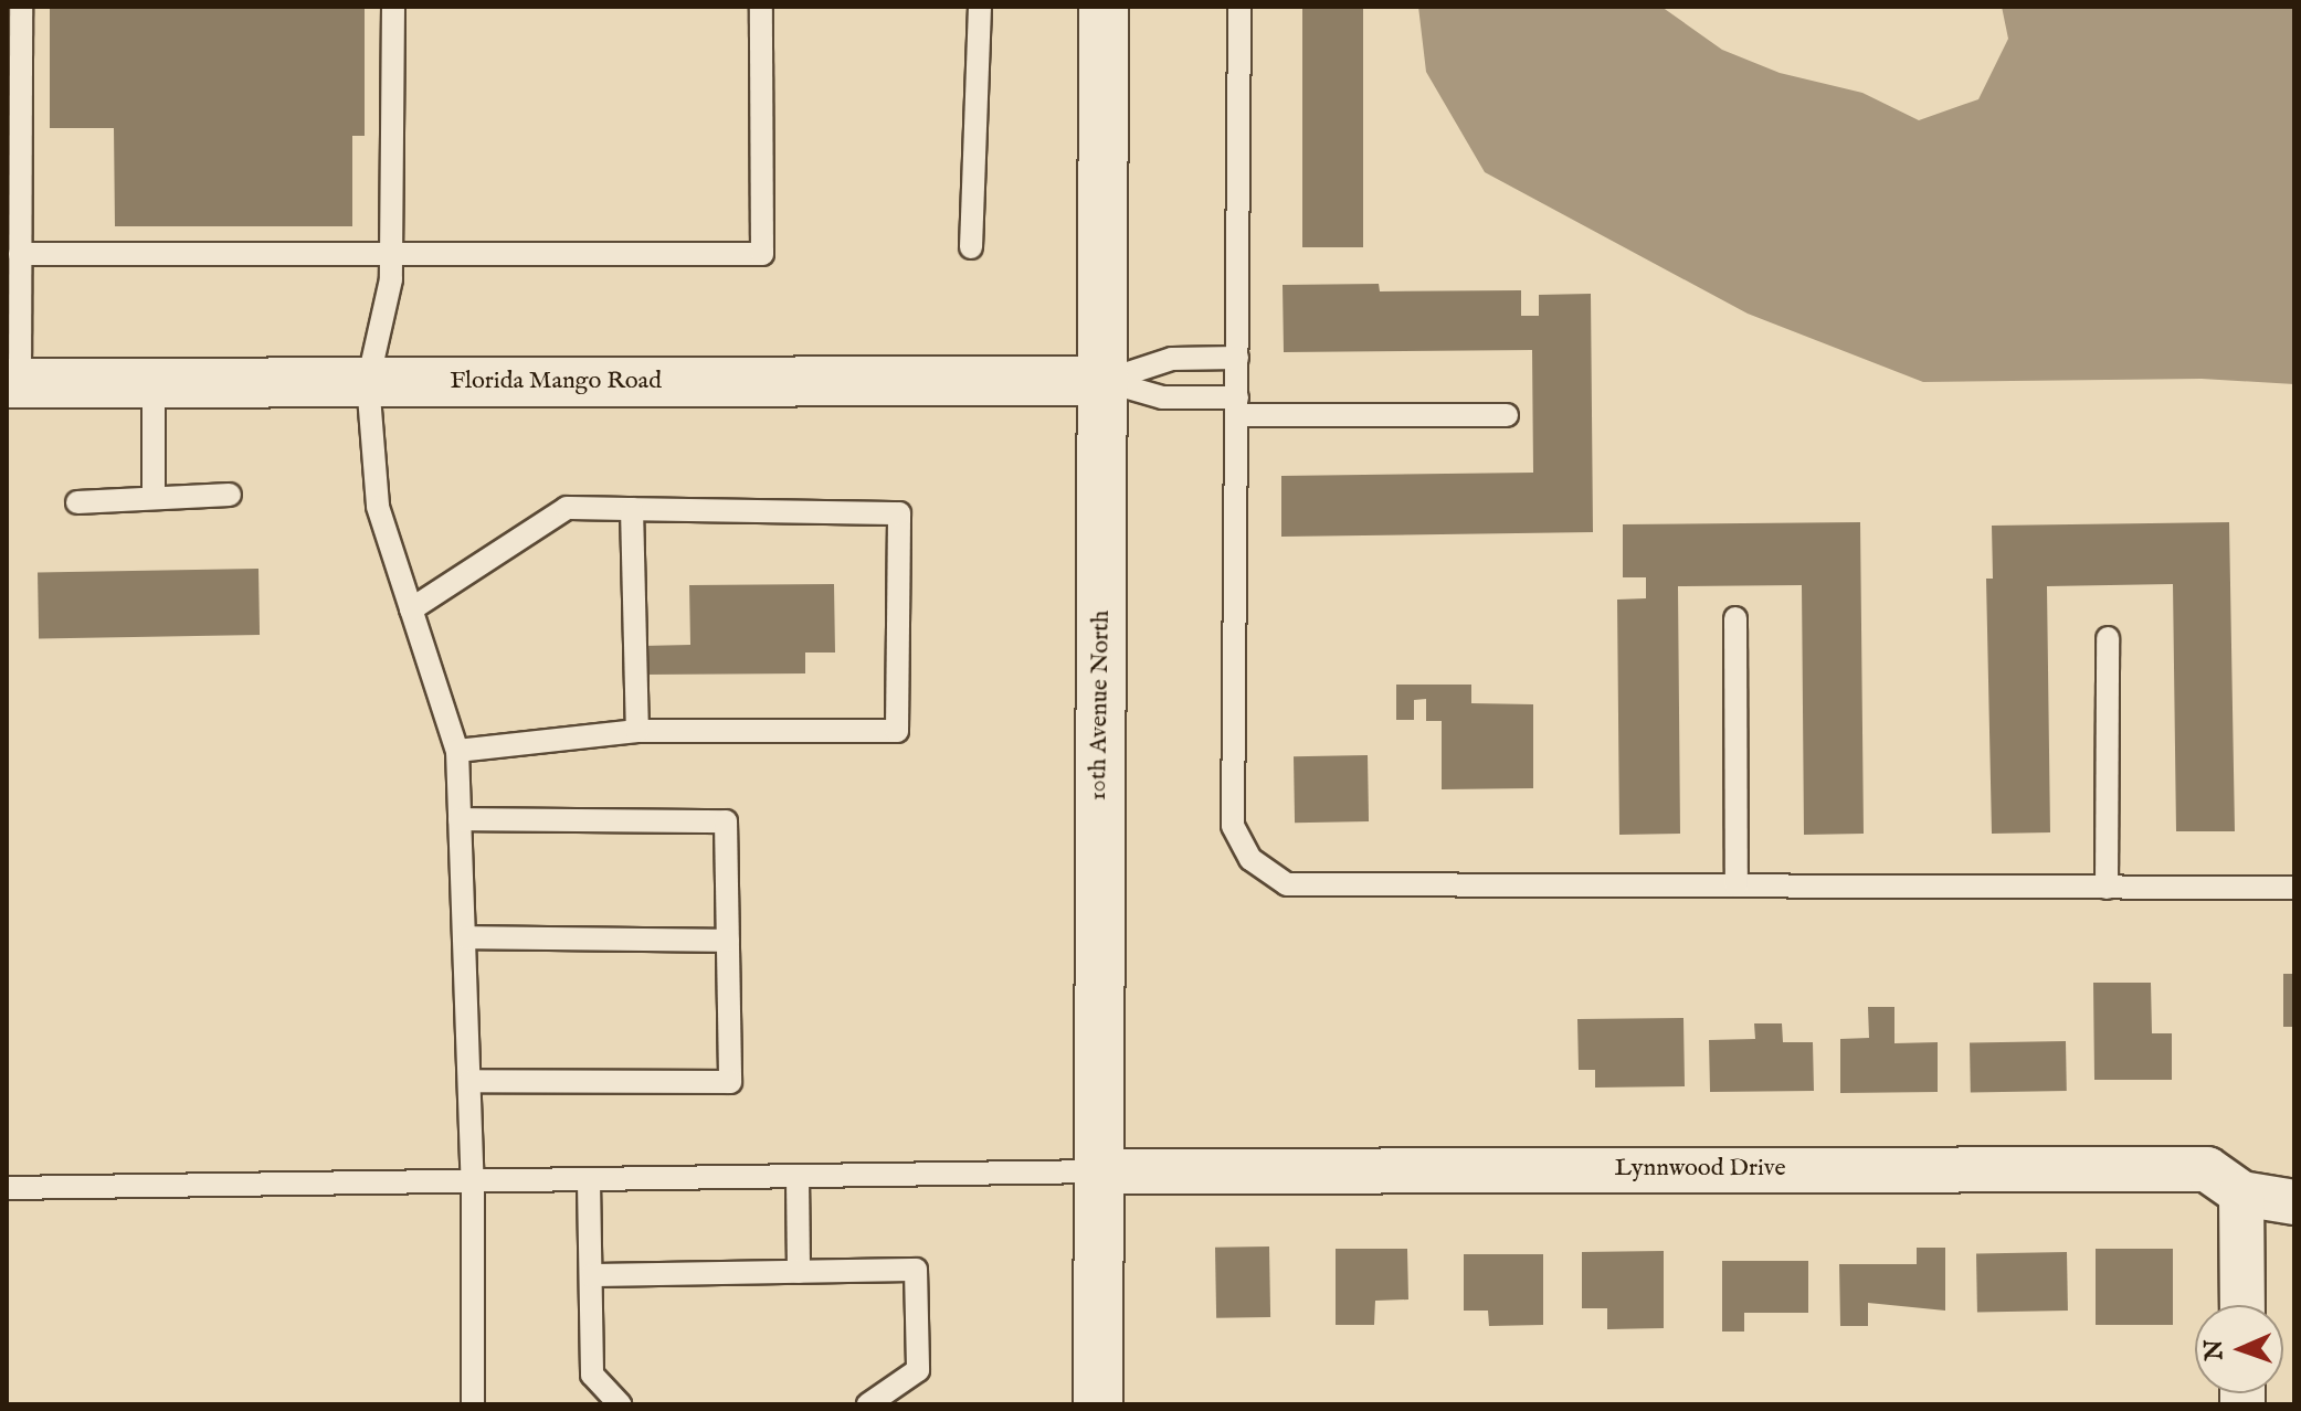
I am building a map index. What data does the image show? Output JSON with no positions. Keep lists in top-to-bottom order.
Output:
{
  "streets": {
    "street": ["Florida Mango Road", "10th Avenue North", "Lynnwood Drive"]
  },
  "crossings": [
    ["Florida Mango Road", "10th Avenue North"],
    ["10th Avenue North", "Lynnwood Drive"]
  ],
  "north": "left"
}
